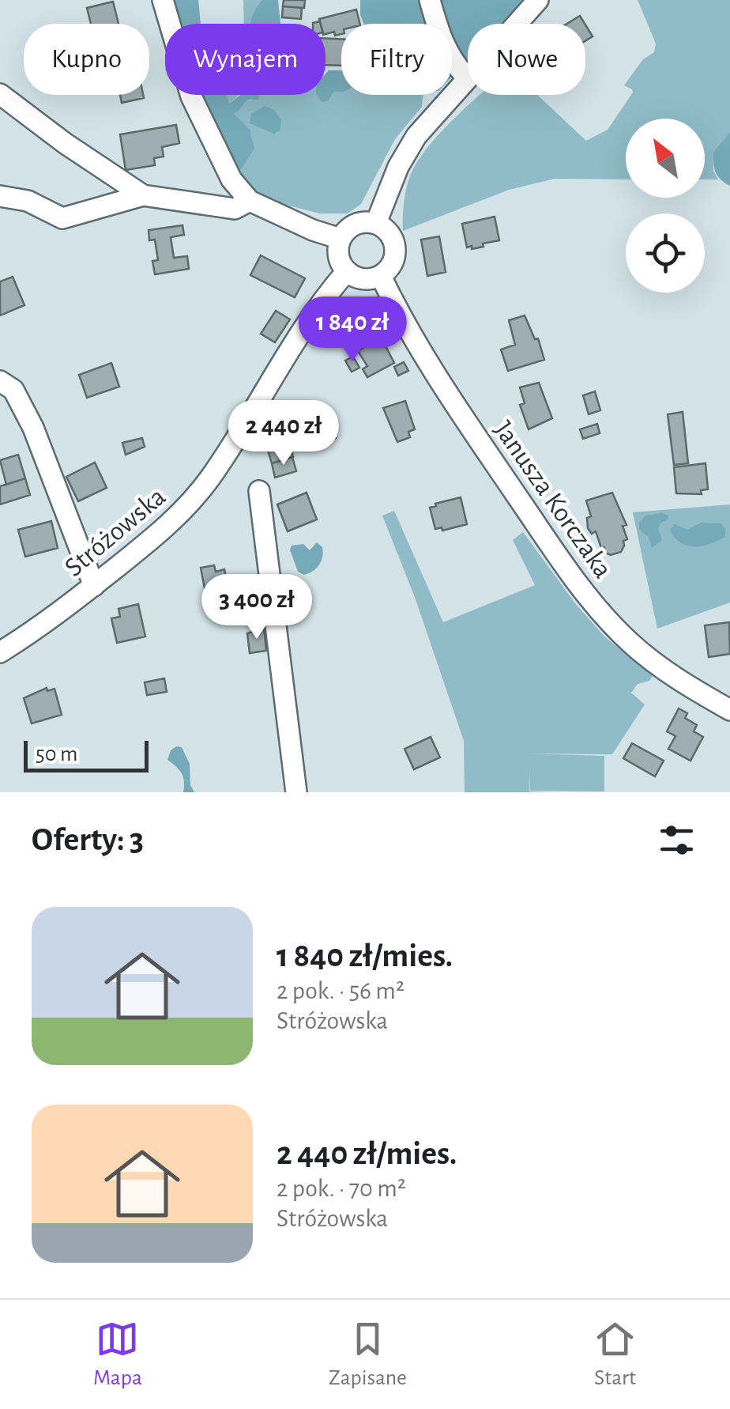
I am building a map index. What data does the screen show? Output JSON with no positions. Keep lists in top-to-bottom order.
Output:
{
  "streets": {
    "street": ["Janusza Korczaka", "Stróżowska"]
  },
  "crossings": [
    ["Janusza Korczaka", "Stróżowska"]
  ],
  "scale_bar": "50 m",
  "north": "top left",
  "page": {
    "chip": [
      "Kupno",
      "Wynajem",
      "Filtry",
      "Nowe"
    ],
    "price": ["1 840 zł", "2 440 zł", "3 400 zł"],
    "scale": "50 m",
    "heading": "Oferty: 3",
    "list": [
      {
        "name": "1 840 zł/mies.",
        "note": "2 pok. · 56 m² · Stróżowska"
      },
      {
        "name": "2 440 zł/mies.",
        "note": "2 pok. · 70 m² · Stróżowska"
      }
    ],
    "tabs": ["Mapa", "Zapisane", "Start"]
  }
}
